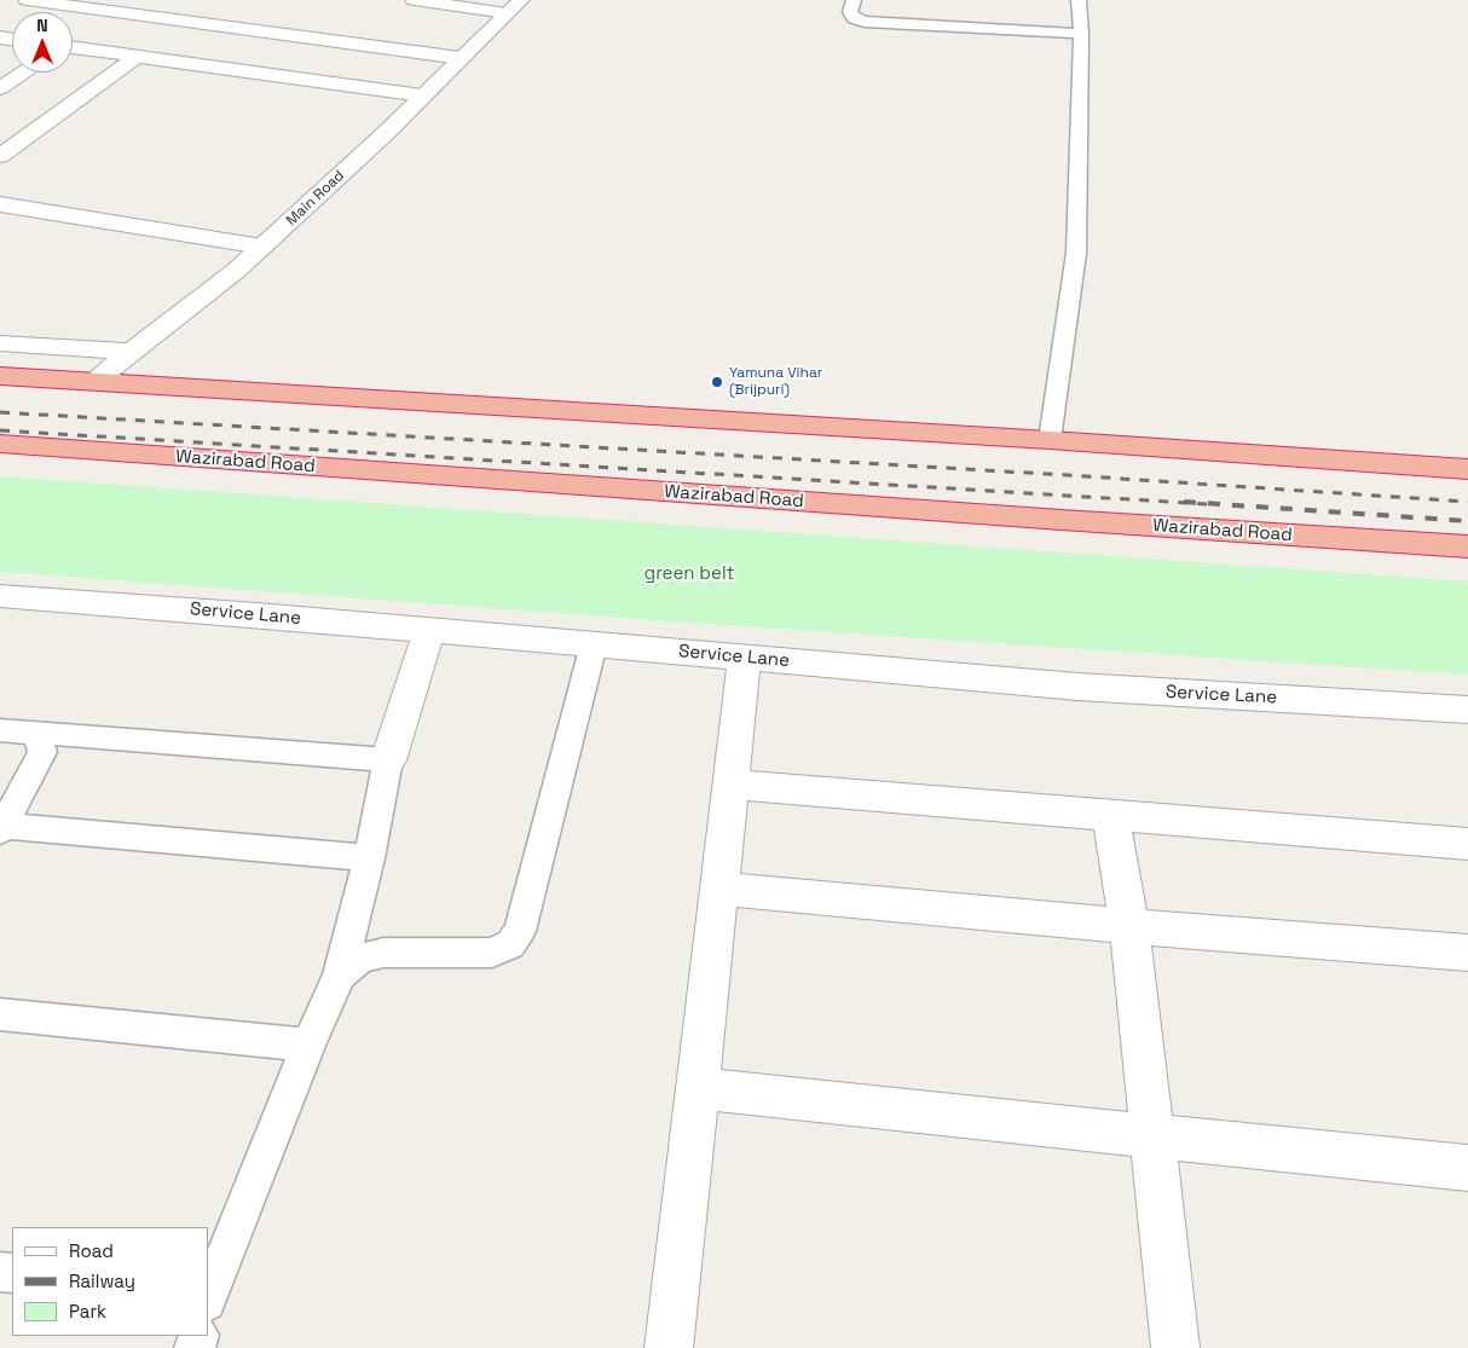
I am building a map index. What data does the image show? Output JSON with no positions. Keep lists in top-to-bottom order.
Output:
{
  "streets": {
    "highway": ["Wazirabad Road"],
    "street": ["Main Road", "Service Lane"]
  },
  "parks": ["green belt"],
  "places": ["Yamuna Vihar (Brijpuri)"],
  "legend": ["Road", "Railway", "Park"],
  "north": "top"
}
